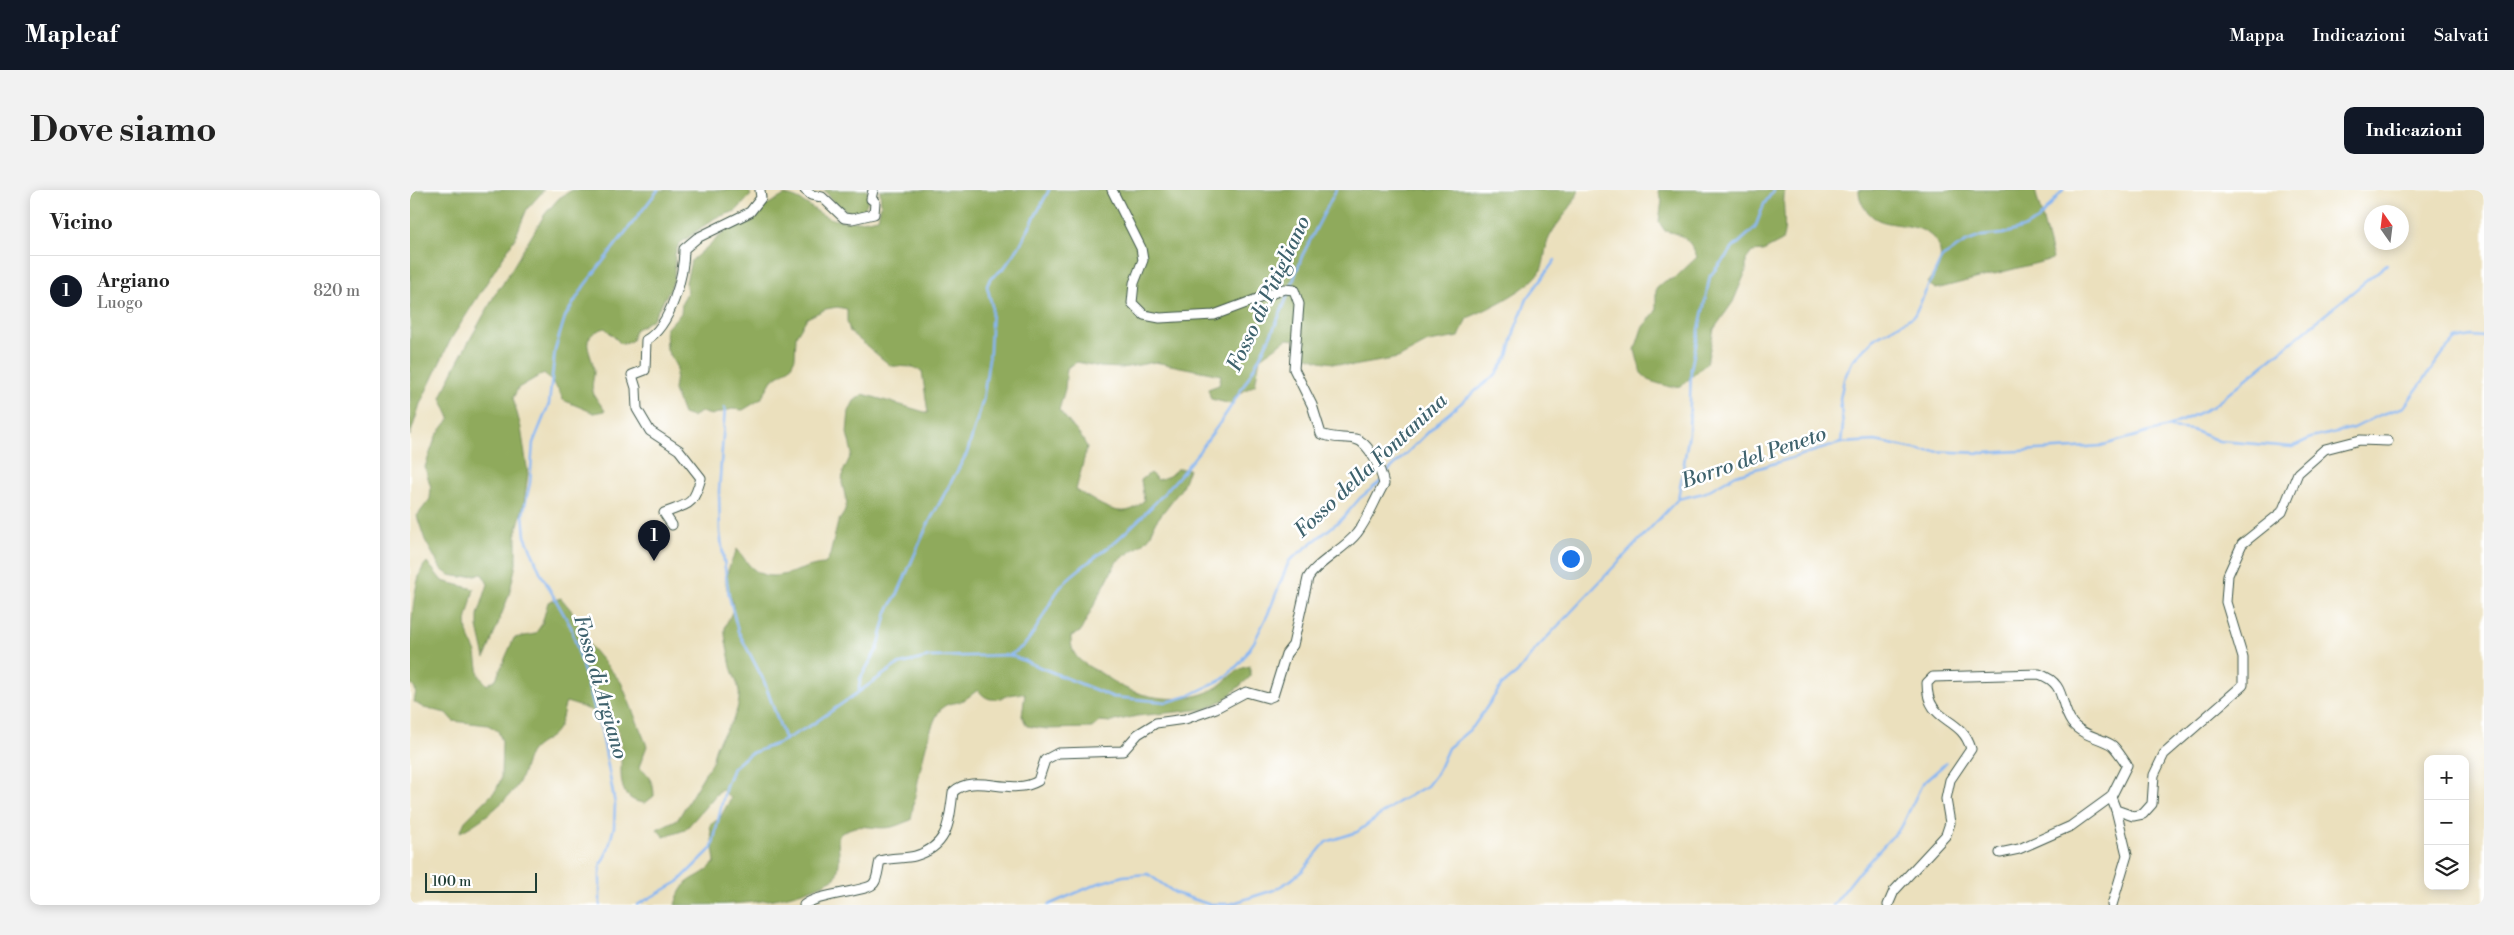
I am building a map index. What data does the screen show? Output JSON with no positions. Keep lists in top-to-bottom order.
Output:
{
  "water": [
    "Fosso di Pitigliano",
    "Borro del Peneto",
    "Fosso della Fontanina",
    "Fosso di Argiano"
  ],
  "scale_bar": "100 m",
  "north": "top",
  "page": {
    "header": "Mapleaf",
    "nav": ["Mappa", "Indicazioni", "Salvati"],
    "buttons": "Indicazioni",
    "title": "Dove siamo",
    "heading": "Vicino",
    "list": [
      {
        "mark": "1",
        "name": "Argiano",
        "note": "Luogo",
        "value": "820 m"
      }
    ],
    "pins": "1",
    "map_buttons": ["+", "−"],
    "scale": "100 m"
  }
}
